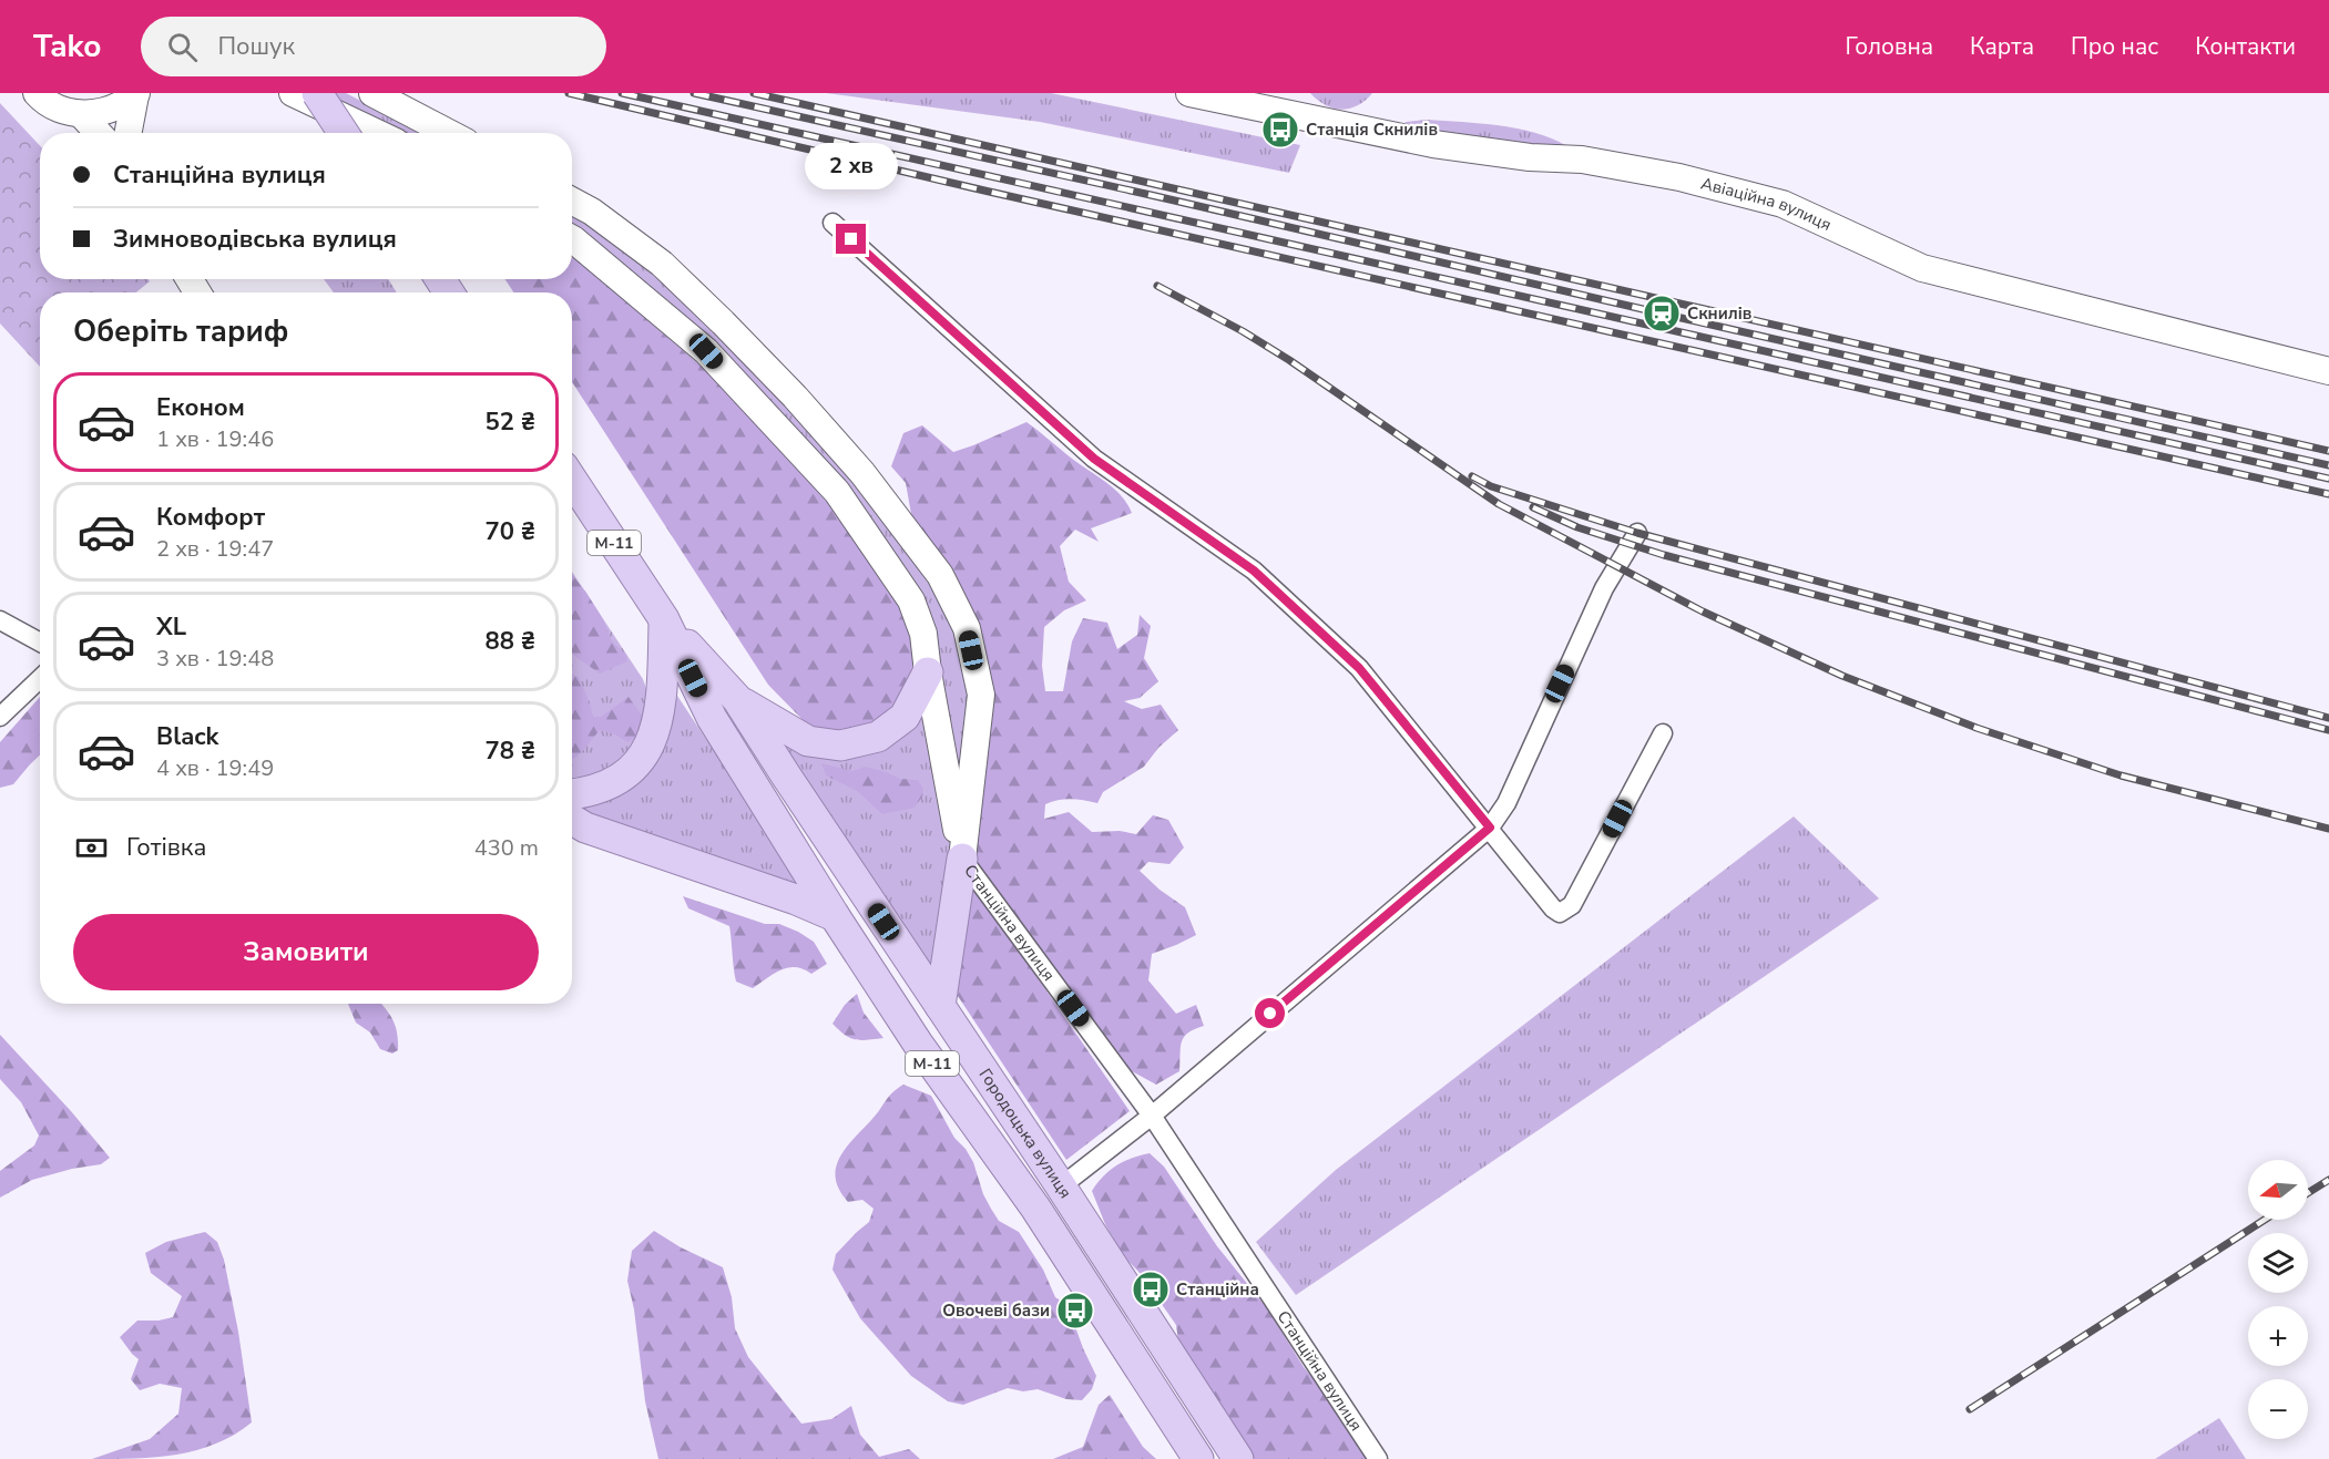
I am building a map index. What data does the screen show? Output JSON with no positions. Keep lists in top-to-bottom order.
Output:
{
  "streets": {
    "main road": ["М-11", "Городоцька вулиця"],
    "street": ["Авіаційна вулиця", "Станційна вулиця"]
  },
  "places": {
    "bus stop": ["Станція Скнилів", "Станційна", "Овочеві бази"],
    "station": ["Скнилів"]
  },
  "north": "left",
  "page": {
    "header": "Tako",
    "search": "Пошук",
    "nav": [
      "Головна",
      "Карта",
      "Про нас",
      "Контакти"
    ],
    "banner": ["Станційна вулиця", "Зимноводівська вулиця"],
    "bubble": "2 хв",
    "heading": "Оберіть тариф",
    "list": [
      {
        "name": "Економ",
        "note": "1 хв · 19:46",
        "value": "52 ₴"
      },
      {
        "name": "Комфорт",
        "note": "2 хв · 19:47",
        "value": "70 ₴"
      },
      {
        "name": "XL",
        "note": "3 хв · 19:48",
        "value": "88 ₴"
      },
      {
        "name": "Black",
        "note": "4 хв · 19:49",
        "value": "78 ₴"
      }
    ],
    "pay": ["Готівка", "430 m"],
    "buttons": "Замовити",
    "map_buttons": ["+", "−"]
  }
}
